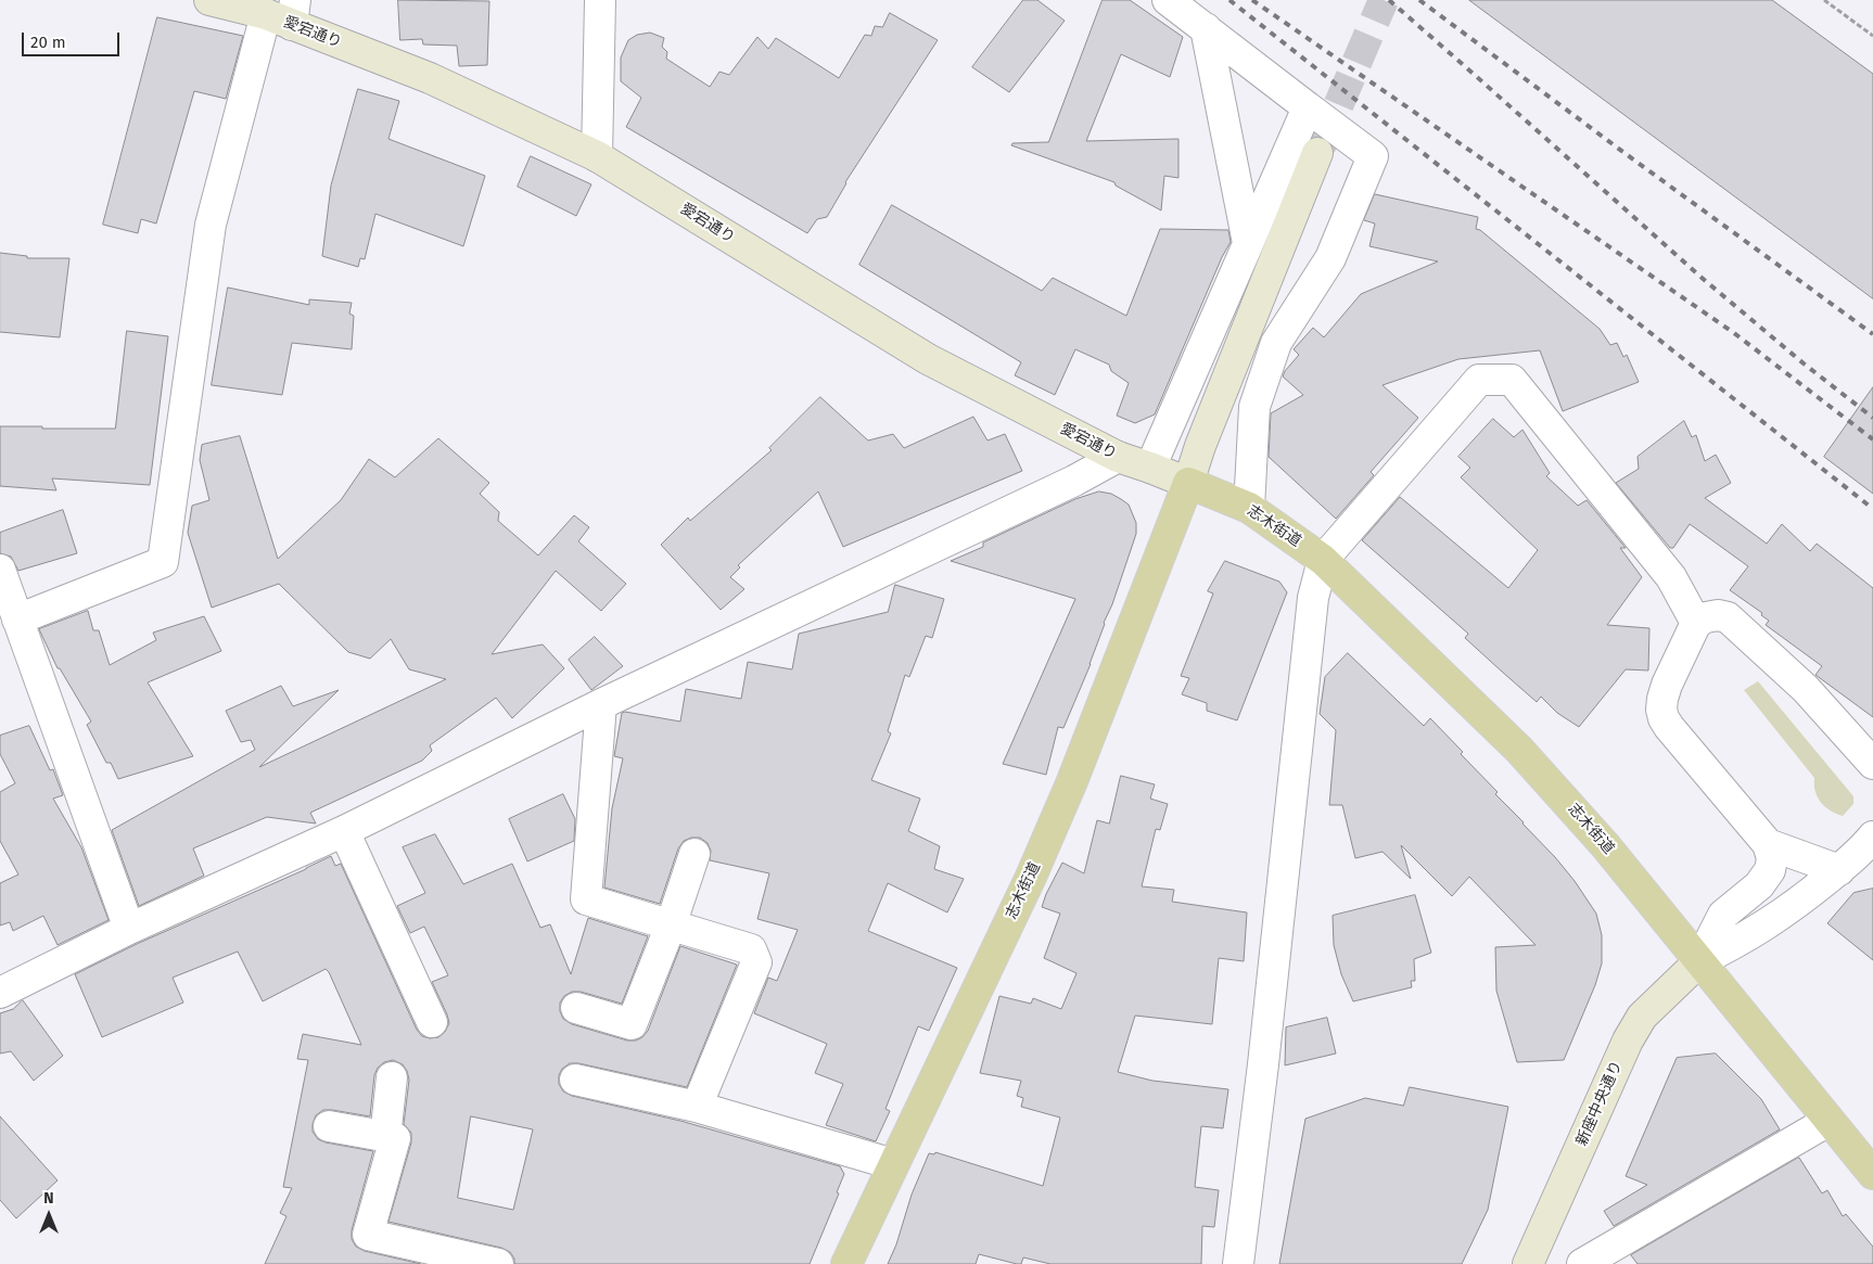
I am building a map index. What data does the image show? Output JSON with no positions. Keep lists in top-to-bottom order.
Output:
{
  "streets": {
    "main road": ["志木街道"],
    "street": ["愛宕通り", "新座中央通り"]
  },
  "crossings": [
    ["愛宕通り", "志木街道"],
    ["志木街道", "新座中央通り"]
  ],
  "scale_bar": "20 m",
  "north": "top"
}
